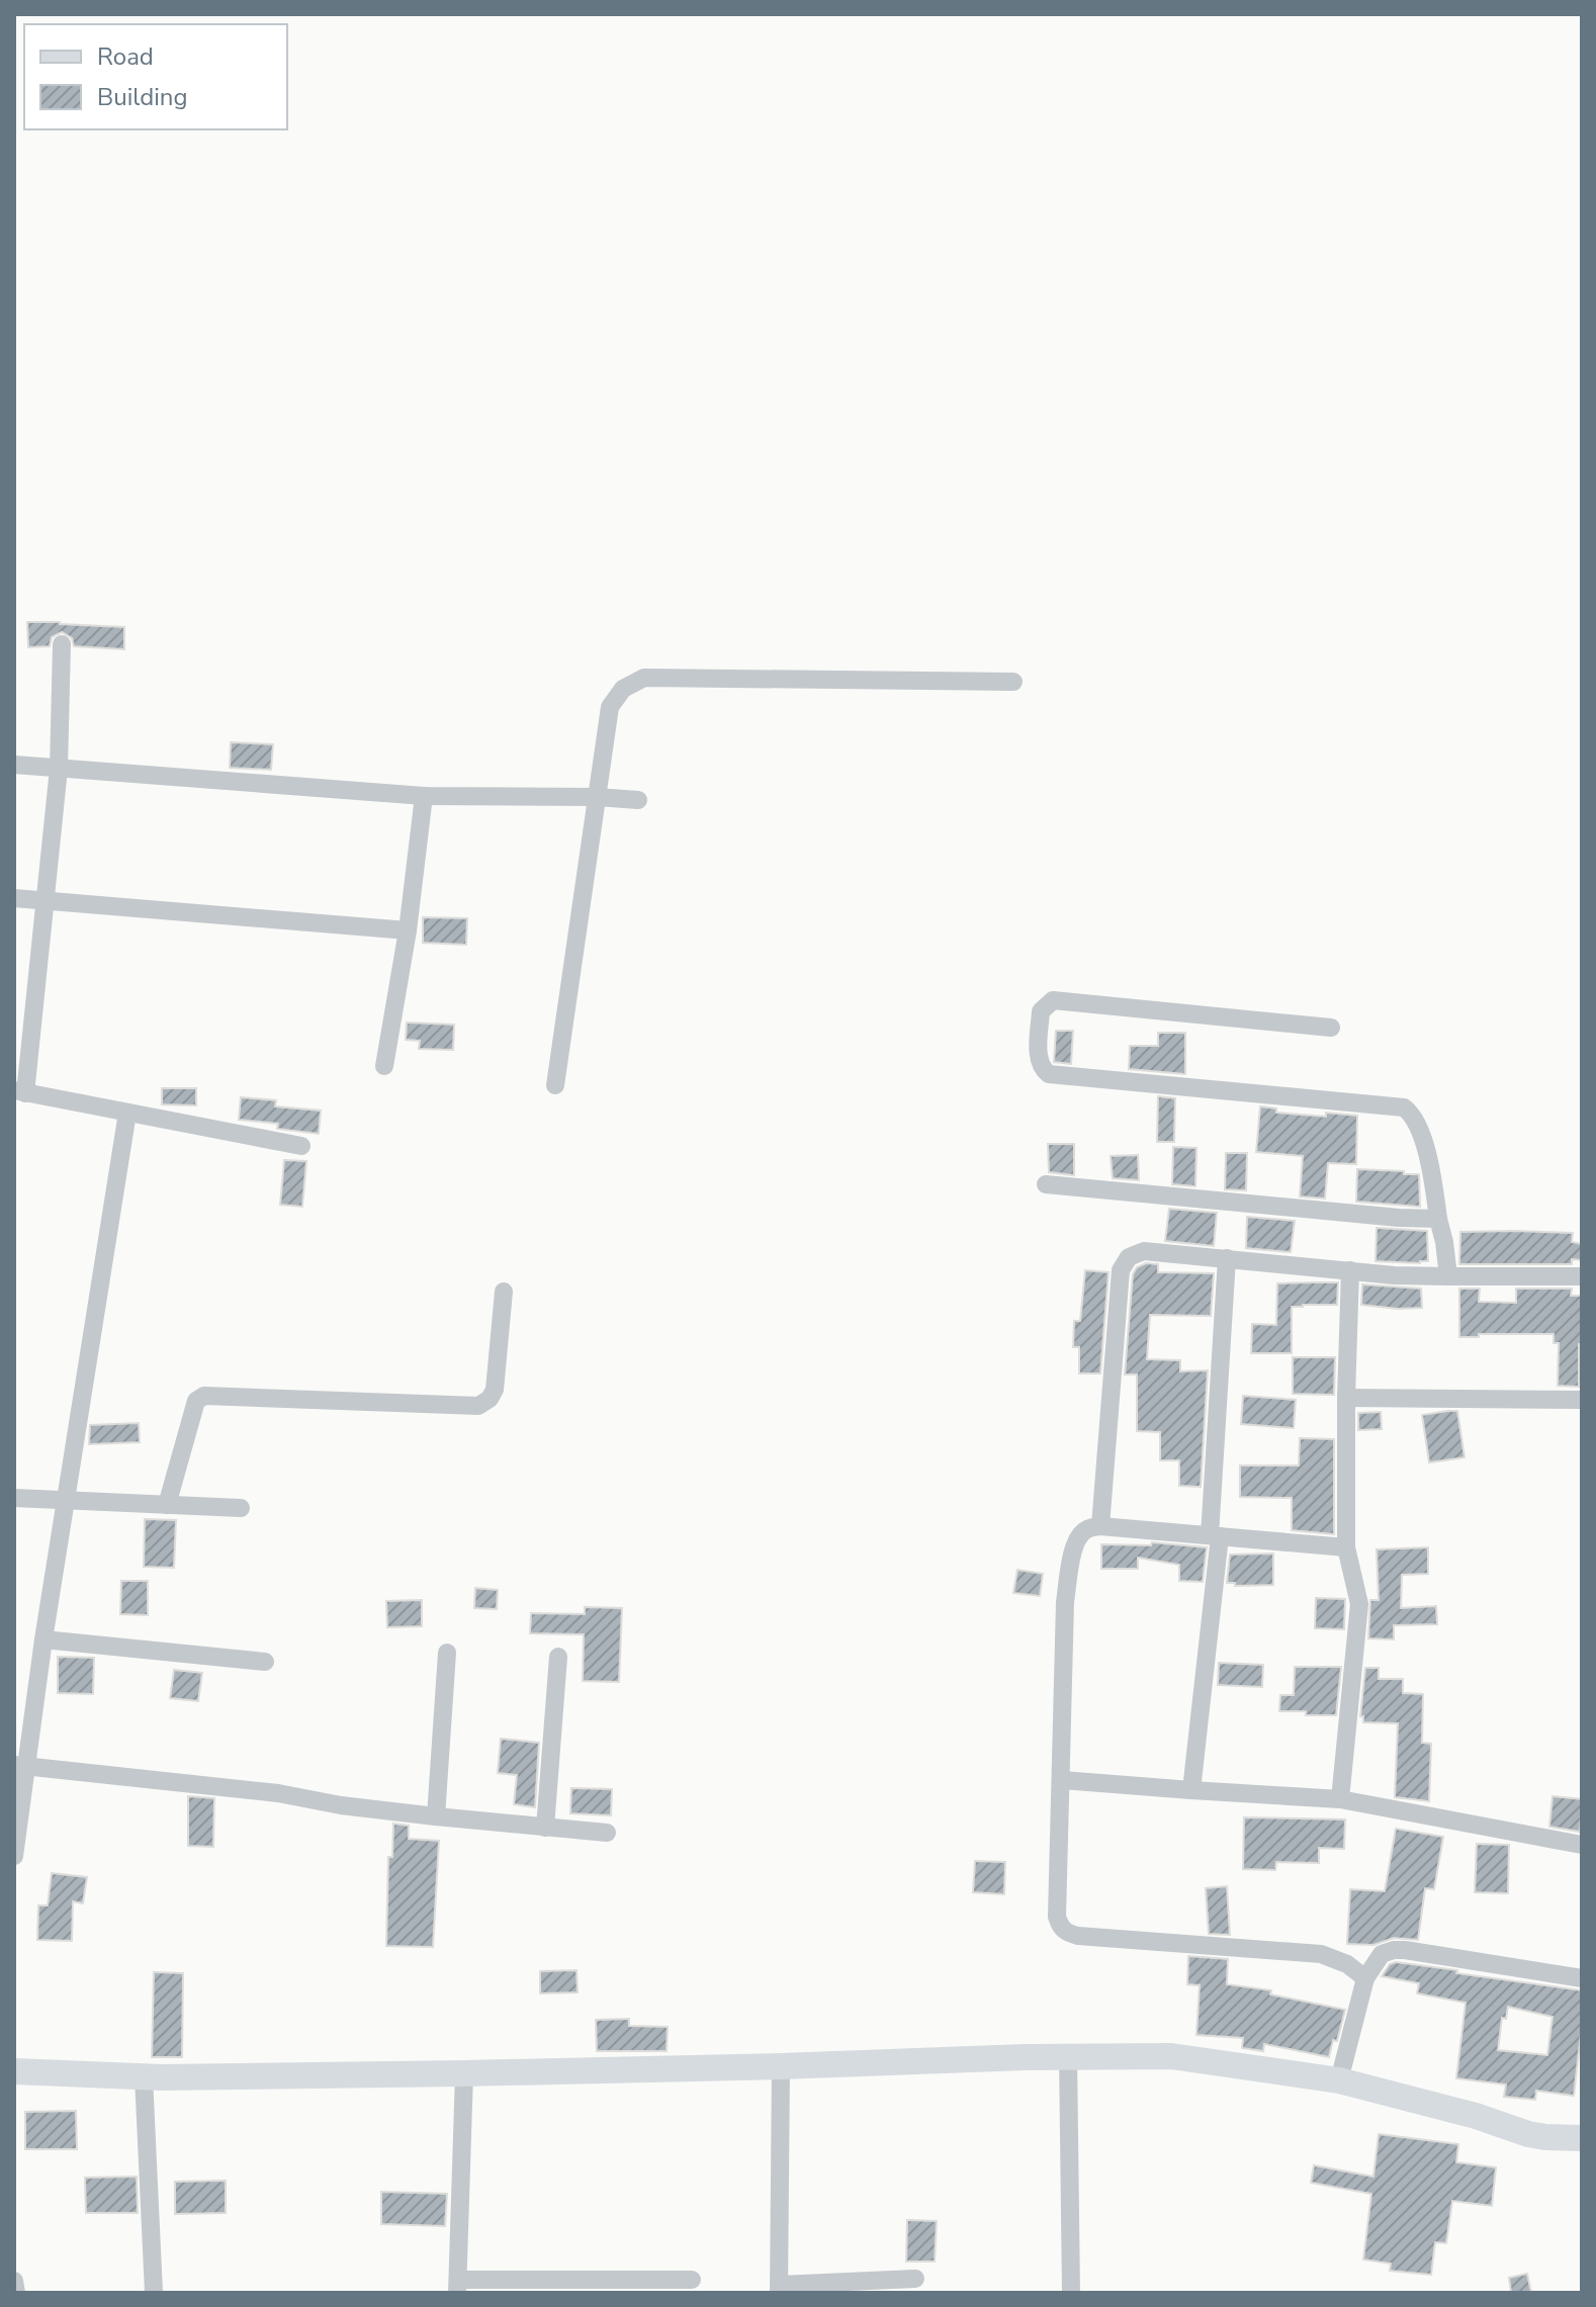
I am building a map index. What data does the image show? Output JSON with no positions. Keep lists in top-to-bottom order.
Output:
{
  "legend": ["Road", "Building"]
}
